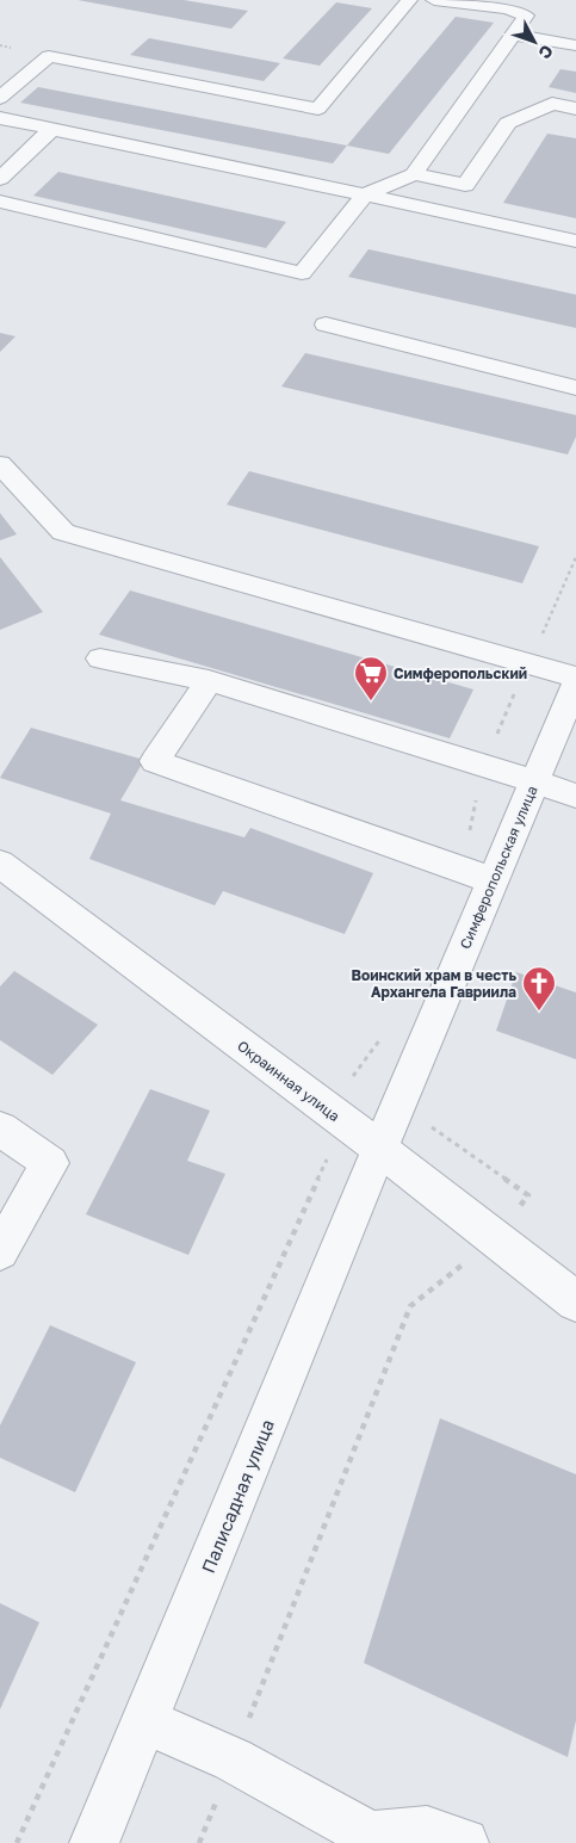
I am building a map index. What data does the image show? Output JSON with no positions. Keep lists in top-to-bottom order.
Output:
{
  "streets": {
    "street": ["Симферопольская улица", "Окраинная улица", "Палисадная улица"]
  },
  "crossings": [
    ["Симферопольская улица", "Окраинная улица"],
    ["Симферопольская улица", "Палисадная улица"],
    ["Окраинная улица", "Палисадная улица"]
  ],
  "places": {
    "supermarket": ["Симферопольский"],
    "church": ["Воинский храм в честь Архангела Гавриила"]
  },
  "north": "bottom right"
}
